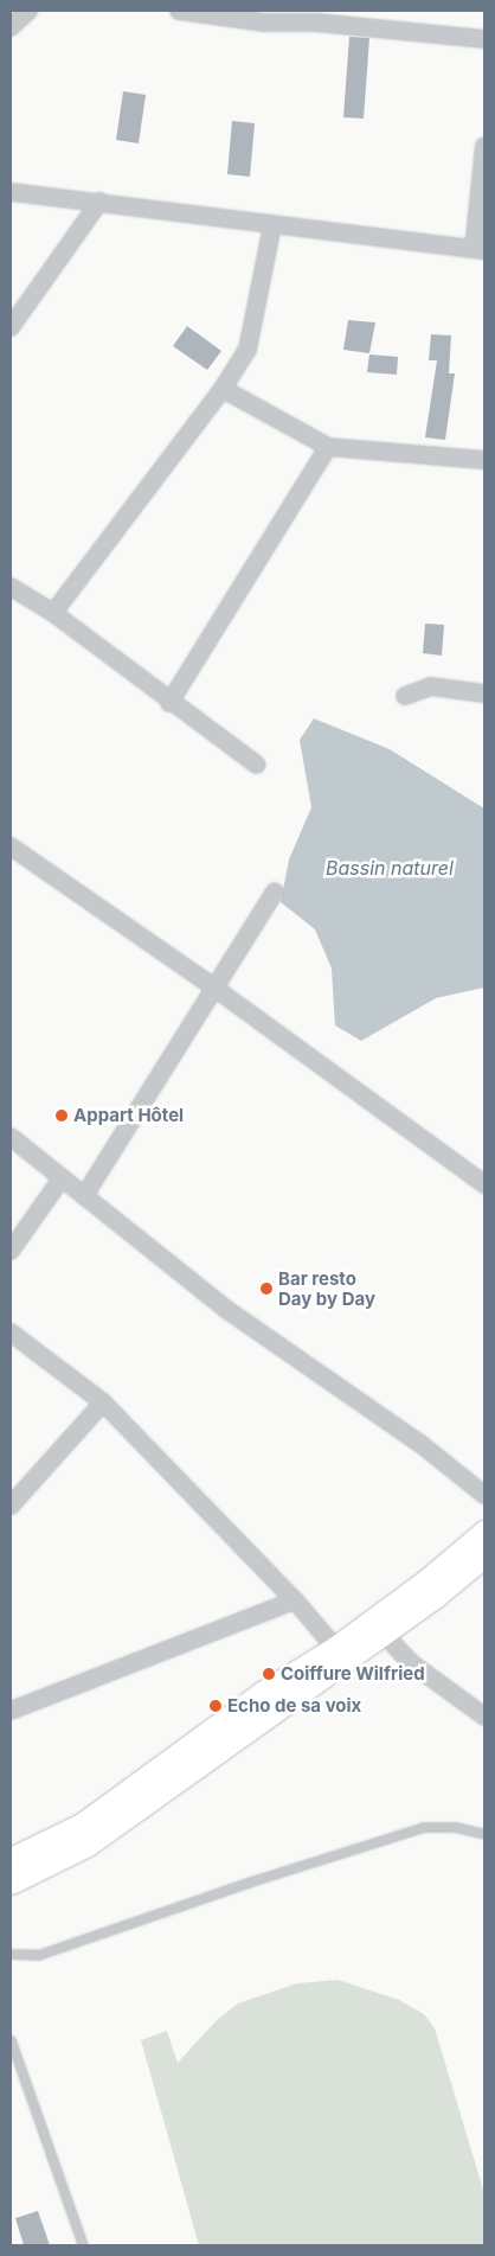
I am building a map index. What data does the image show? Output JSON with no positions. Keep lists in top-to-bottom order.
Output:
{
  "water": ["Bassin naturel"],
  "places": [
    "Appart Hôtel",
    "Bar resto Day by Day",
    "Coiffure Wilfried",
    "Echo de sa voix"
  ]
}
